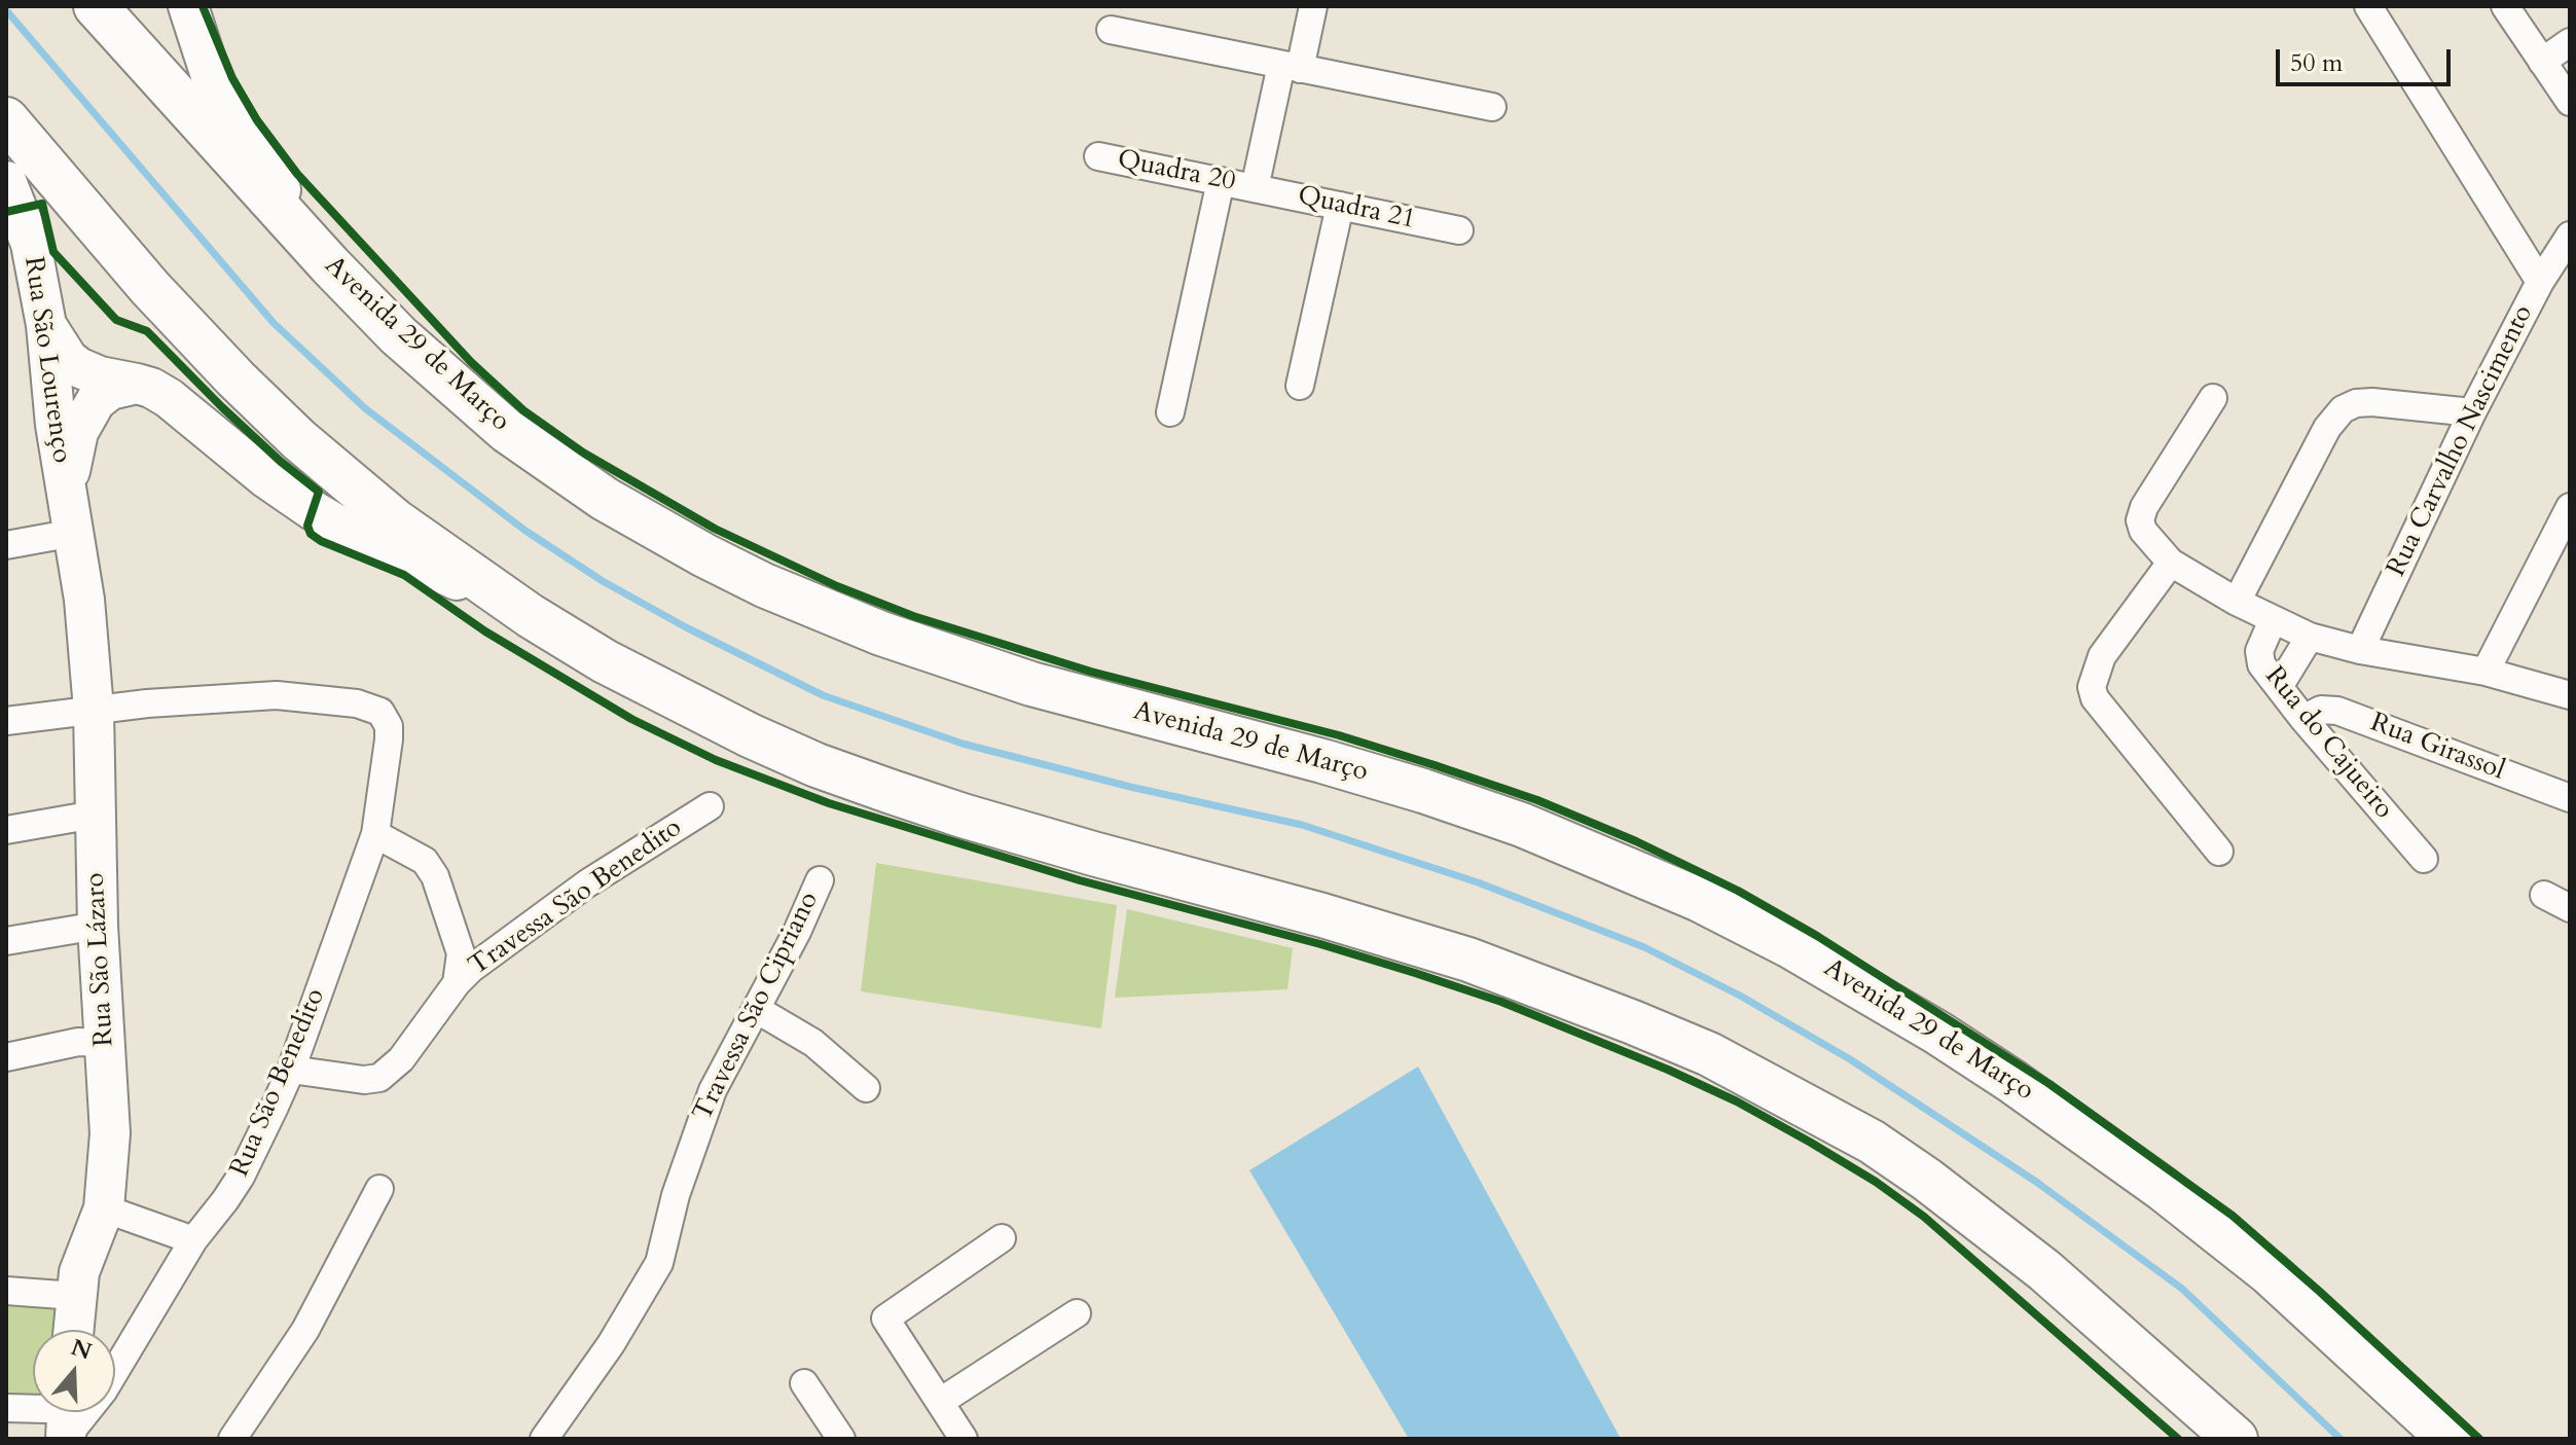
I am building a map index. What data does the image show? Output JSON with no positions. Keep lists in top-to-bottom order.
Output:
{
  "streets": {
    "main road": ["Avenida 29 de Março", "Rua São Lourenço", "Rua São Lázaro"],
    "street": [
      "Quadra 20",
      "Quadra 21",
      "Rua Carvalho Nascimento",
      "Rua do Cajueiro",
      "Rua Girassol",
      "Travessa São Benedito",
      "Travessa São Cipriano",
      "Rua São Benedito"
    ]
  },
  "crossings": [
    ["Quadra 20", "Quadra 21"],
    ["Rua São Lourenço", "Rua São Lázaro"],
    ["Rua São Lourenço", "Rua São Benedito"],
    ["Rua do Cajueiro", "Rua Girassol"],
    ["Travessa São Benedito", "Rua São Benedito"],
    ["Rua São Lázaro", "Rua São Benedito"]
  ],
  "scale_bar": "50 m",
  "north": "top"
}
